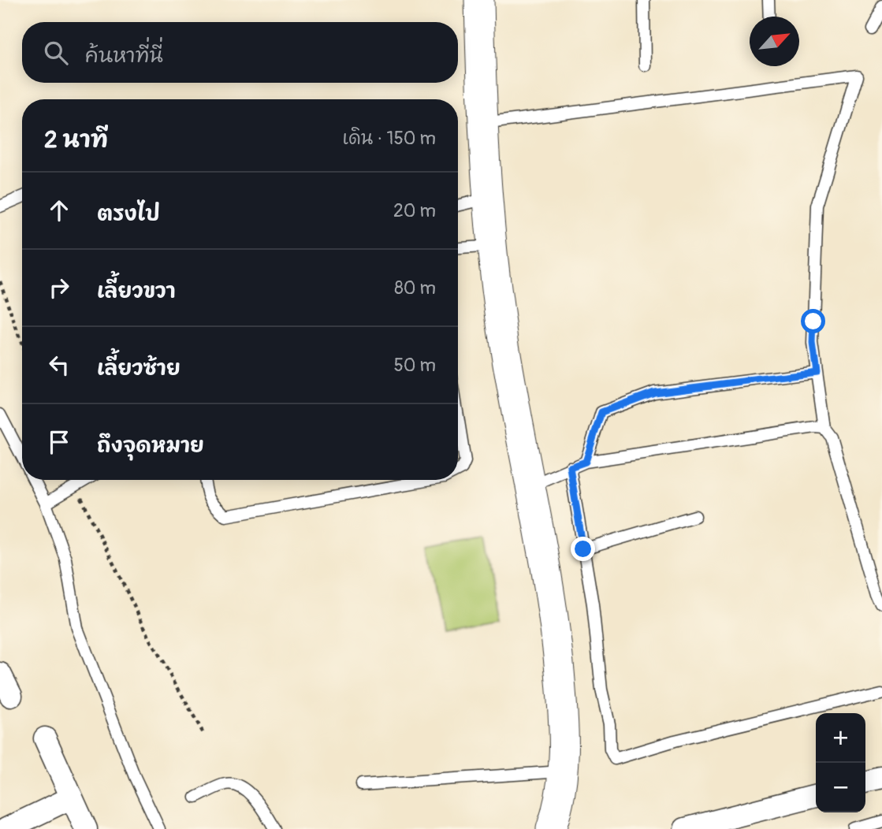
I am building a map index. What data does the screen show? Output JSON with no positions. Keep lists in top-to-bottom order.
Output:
{
  "north": "top right",
  "page": {
    "search": "ค้นหาที่นี่",
    "heading": ["2 นาที", "เดิน · 150 m"],
    "list": [
      ["ตรงไป", "20 m"],
      ["เลี้ยวขวา", "80 m"],
      ["เลี้ยวซ้าย", "50 m"],
      "ถึงจุดหมาย"
    ],
    "map_buttons": ["+", "−"]
  }
}
